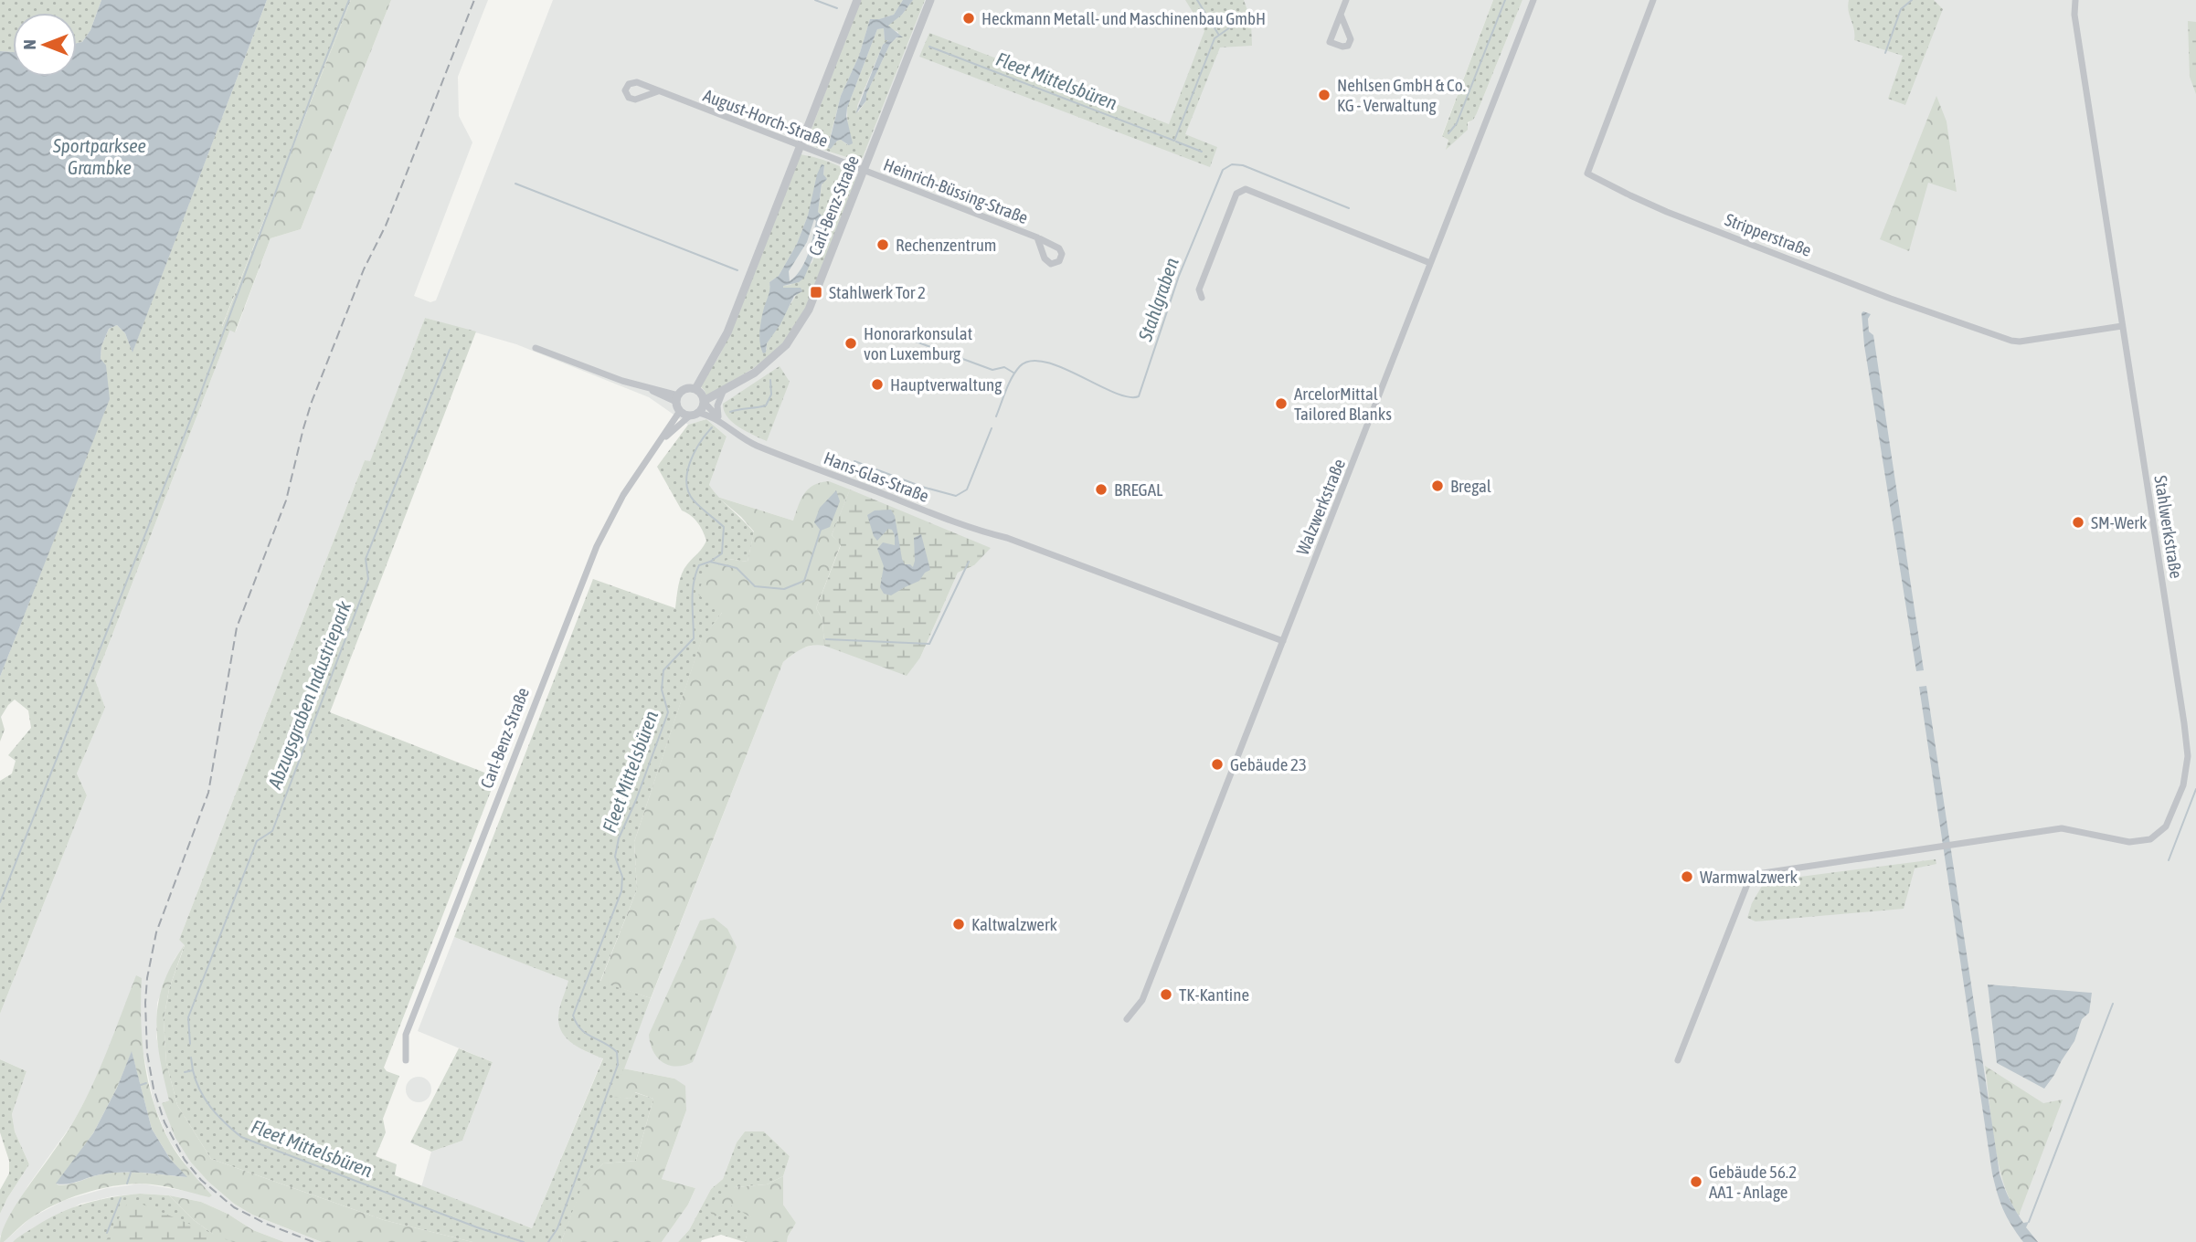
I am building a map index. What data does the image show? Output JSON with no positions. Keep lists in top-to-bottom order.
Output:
{
  "streets": {
    "street": [
      "August-Horch-Straße",
      "Heinrich-Büssing-Straße",
      "Carl-Benz-Straße",
      "Stripperstraße",
      "Hans-Glas-Straße",
      "Walzwerkstraße",
      "Stahlwerkstraße"
    ]
  },
  "crossings": [
    ["August-Horch-Straße", "Heinrich-Büssing-Straße"],
    ["August-Horch-Straße", "Carl-Benz-Straße"],
    ["Heinrich-Büssing-Straße", "Carl-Benz-Straße"],
    ["Carl-Benz-Straße", "Hans-Glas-Straße"],
    ["Stripperstraße", "Stahlwerkstraße"],
    ["Hans-Glas-Straße", "Walzwerkstraße"]
  ],
  "water": [
    "Fleet Mittelsbüren",
    "Sportparksee Grambke",
    "Stahlgraben",
    "Abzugsgraben Industriepark"
  ],
  "places": {
    "other": [
      "Heckmann Metall- und Maschinenbau GmbH",
      "Nehlsen GmbH & Co. KG - Verwaltung",
      "Rechenzentrum",
      "Honorarkonsulat von Luxemburg",
      "Hauptverwaltung",
      "ArcelorMittal Tailored Blanks",
      "Bregal",
      "BREGAL",
      "SM-Werk",
      "Gebäude 23",
      "Warmwalzwerk",
      "Kaltwalzwerk",
      "TK-Kantine",
      "Gebäude 56.2 AA1 - Anlage"
    ],
    "transit": ["Stahlwerk Tor 2"]
  },
  "north": "left"
}
